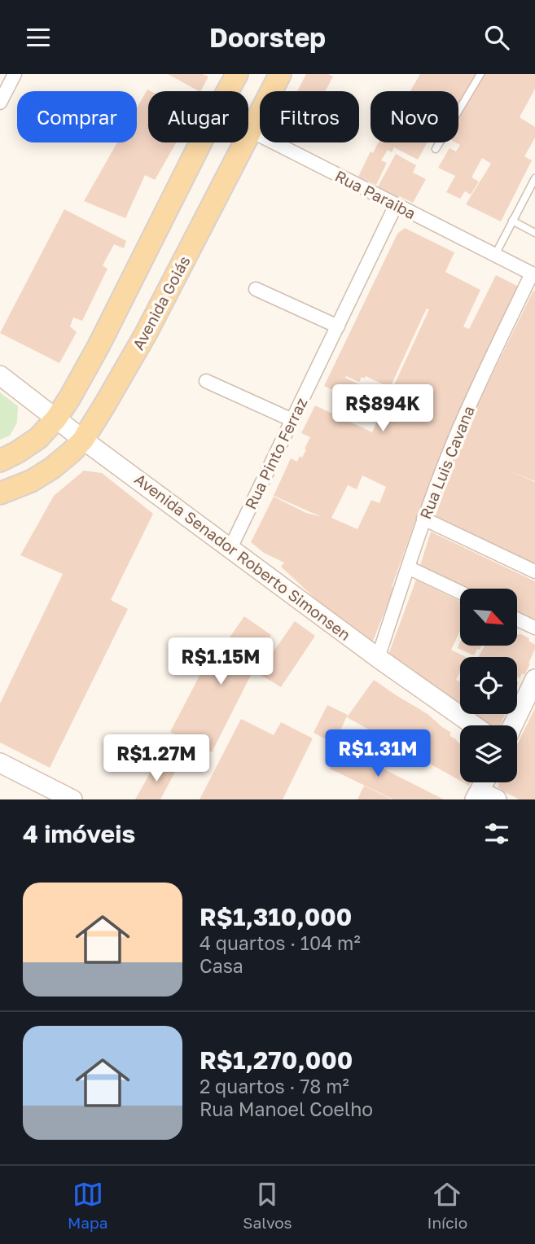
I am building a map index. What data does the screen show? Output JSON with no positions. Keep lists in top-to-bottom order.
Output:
{
  "streets": {
    "main road": ["Avenida Goiás"],
    "street": [
      "Rua Paraiba",
      "Rua Pinto Ferraz",
      "Rua Luis Cavana",
      "Avenida Senador Roberto Simonsen"
    ]
  },
  "crossings": [
    ["Rua Paraiba", "Avenida Goiás"],
    ["Rua Paraiba", "Rua Pinto Ferraz"],
    ["Rua Paraiba", "Rua Luis Cavana"],
    ["Avenida Goiás", "Avenida Senador Roberto Simonsen"],
    ["Rua Pinto Ferraz", "Avenida Senador Roberto Simonsen"],
    ["Rua Luis Cavana", "Avenida Senador Roberto Simonsen"]
  ],
  "north": "bottom right",
  "page": {
    "header": "Doorstep",
    "chip": [
      "Comprar",
      "Alugar",
      "Filtros",
      "Novo"
    ],
    "price": [
      "R$894K",
      "R$1.15M",
      "R$1.31M",
      "R$1.27M"
    ],
    "heading": "4 imóveis",
    "list": [
      {
        "name": "R$1,310,000",
        "note": "4 quartos · 104 m² · Casa"
      },
      {
        "name": "R$1,270,000",
        "note": "2 quartos · 78 m² · Rua Manoel Coelho"
      }
    ],
    "tabs": ["Mapa", "Salvos", "Início"]
  }
}
